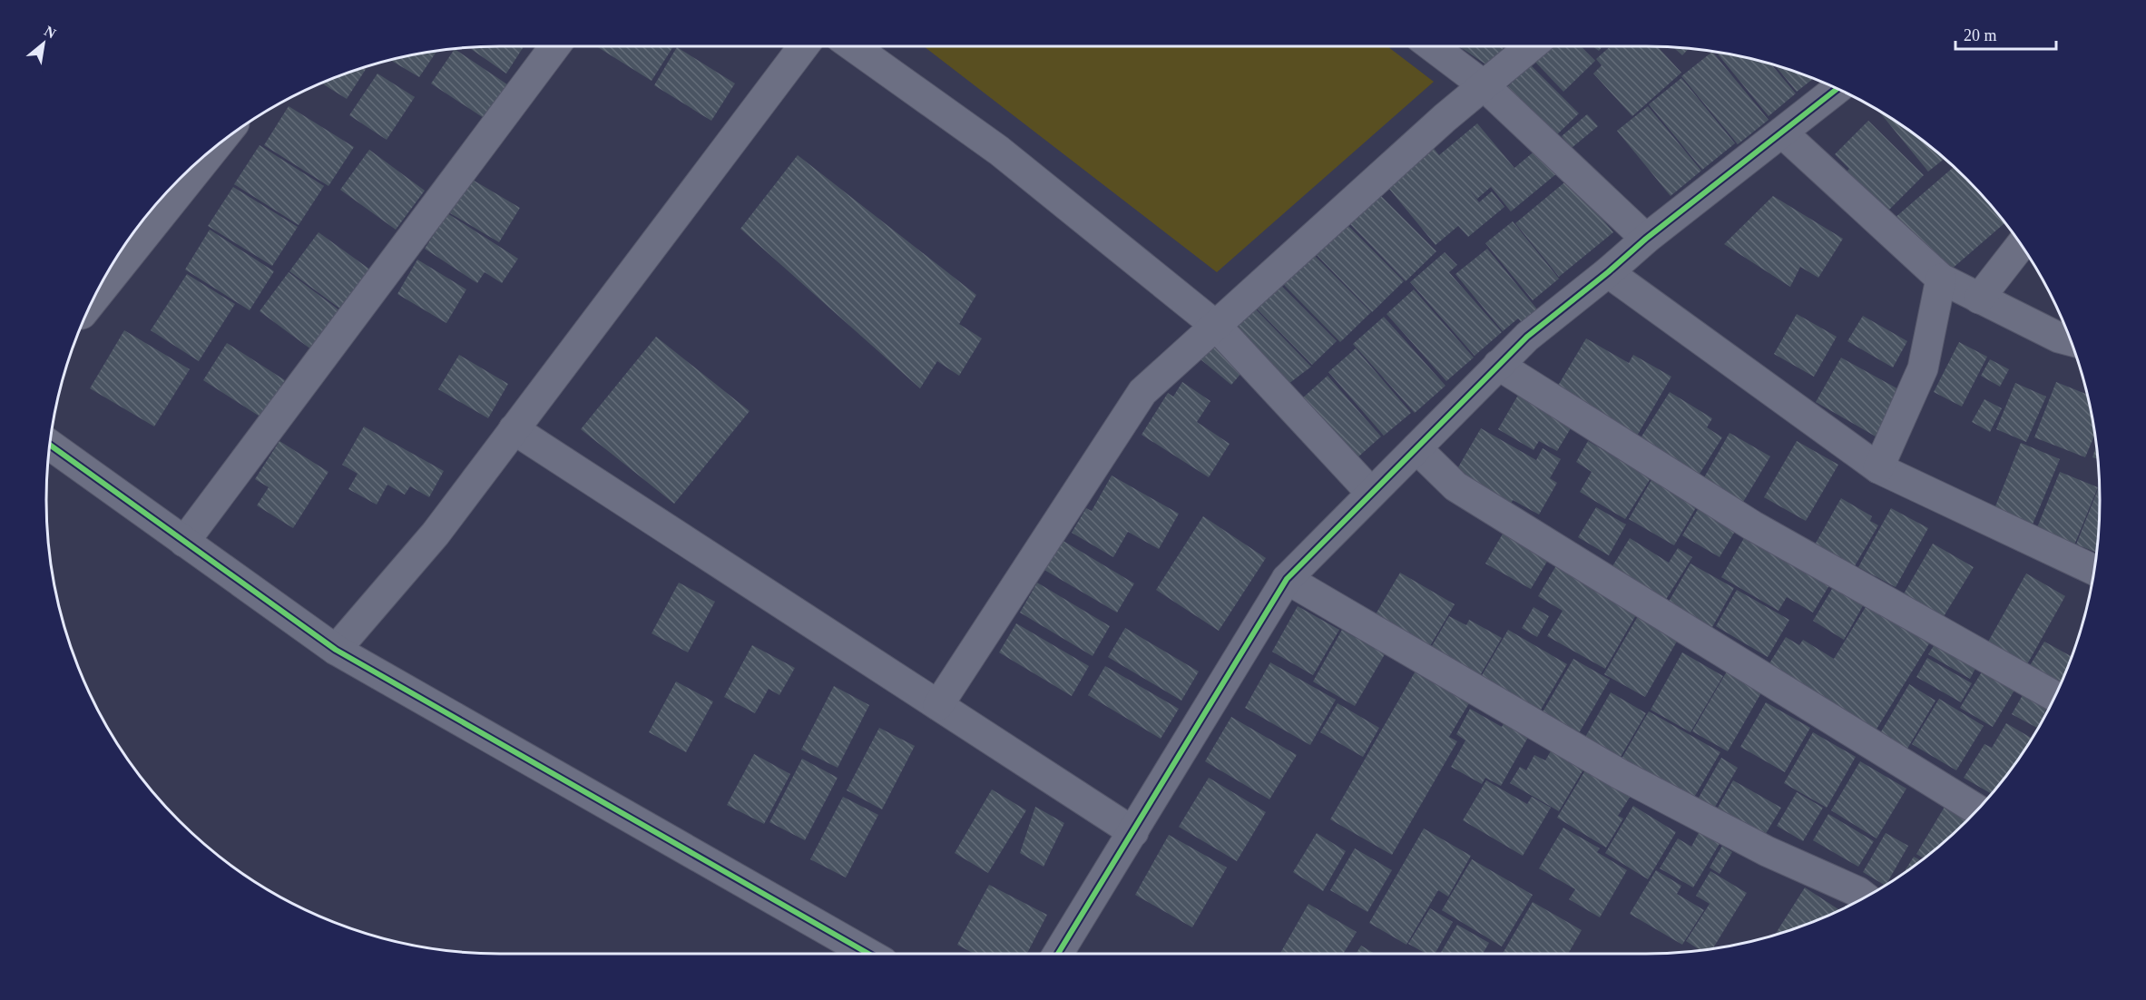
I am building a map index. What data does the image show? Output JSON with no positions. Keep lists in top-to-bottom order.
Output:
{
  "scale_bar": "20 m",
  "north": "top right"
}
